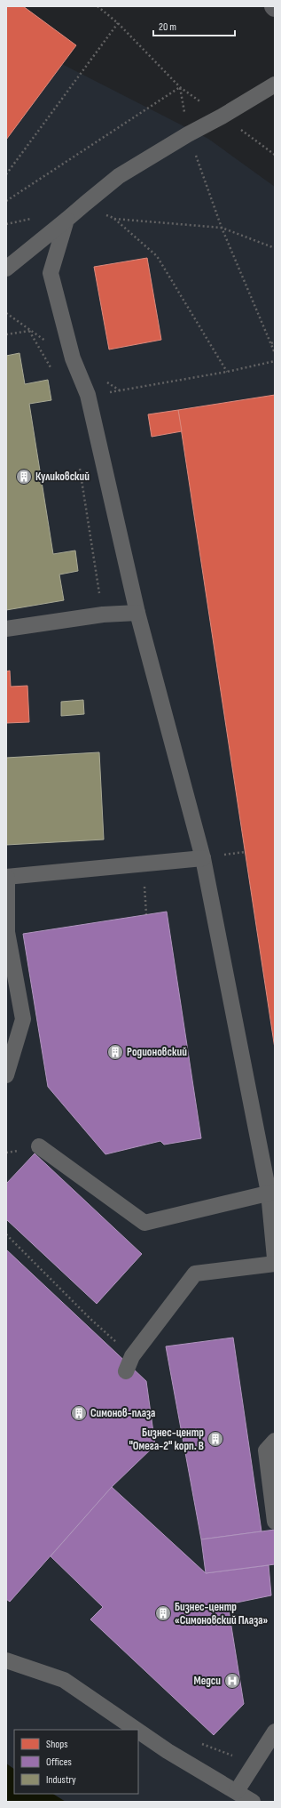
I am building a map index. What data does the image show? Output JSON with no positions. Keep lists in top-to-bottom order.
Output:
{
  "places": {
    "building": [
      "Куликовский",
      "Родионовский",
      "Симонов-плаза",
      "Бизнес-центр \"Омега-2\" корп. B",
      "Бизнес-центр «Симоновский Плаза»"
    ],
    "hospital": ["Медси"]
  },
  "legend": ["Shops", "Offices", "Industry"],
  "scale_bar": "20 m"
}
